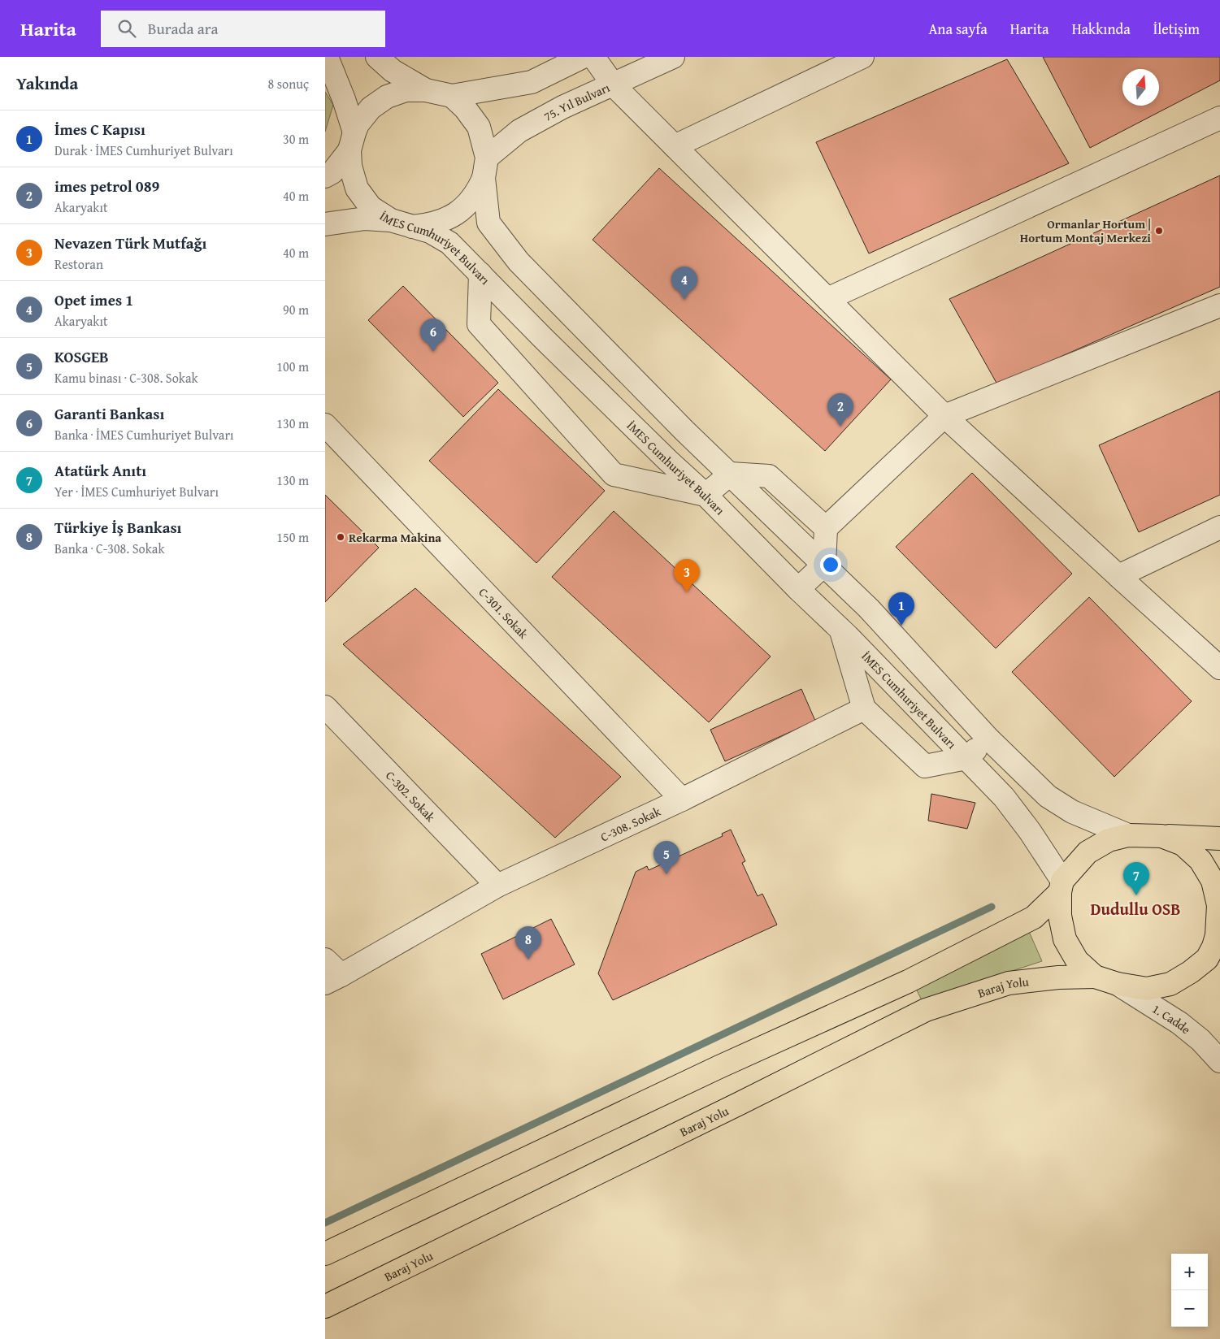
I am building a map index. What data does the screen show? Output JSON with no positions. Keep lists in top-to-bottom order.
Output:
{
  "streets": {
    "main road": ["Baraj Yolu"],
    "street": [
      "75. Yıl Bulvarı",
      "İMES Cumhuriyet Bulvarı",
      "C-301. Sokak",
      "C-302. Sokak",
      "C-308. Sokak",
      "1. Cadde"
    ]
  },
  "crossings": [
    ["75. Yıl Bulvarı", "İMES Cumhuriyet Bulvarı"],
    ["C-301. Sokak", "C-308. Sokak"],
    ["C-302. Sokak", "C-308. Sokak"]
  ],
  "districts": ["Dudullu OSB"],
  "places": ["Ormanlar Hortum | Hortum Montaj Merkezi", "Rekarma Makina"],
  "north": "top",
  "page": {
    "header": "Harita",
    "search": "Burada ara",
    "nav": [
      "Ana sayfa",
      "Harita",
      "Hakkında",
      "İletişim"
    ],
    "heading": ["Yakında", "8 sonuç"],
    "list": [
      {
        "mark": "1",
        "name": "İmes C Kapısı",
        "note": "Durak · İMES Cumhuriyet Bulvarı",
        "value": "30 m"
      },
      {
        "mark": "2",
        "name": "imes petrol 089",
        "note": "Akaryakıt",
        "value": "40 m"
      },
      {
        "mark": "3",
        "name": "Nevazen Türk Mutfağı",
        "note": "Restoran",
        "value": "40 m"
      },
      {
        "mark": "4",
        "name": "Opet imes 1",
        "note": "Akaryakıt",
        "value": "90 m"
      },
      {
        "mark": "5",
        "name": "KOSGEB",
        "note": "Kamu binası · C-308. Sokak",
        "value": "100 m"
      },
      {
        "mark": "6",
        "name": "Garanti Bankası",
        "note": "Banka · İMES Cumhuriyet Bulvarı",
        "value": "130 m"
      },
      {
        "mark": "7",
        "name": "Atatürk Anıtı",
        "note": "Yer · İMES Cumhuriyet Bulvarı",
        "value": "130 m"
      },
      {
        "mark": "8",
        "name": "Türkiye İş Bankası",
        "note": "Banka · C-308. Sokak",
        "value": "150 m"
      }
    ],
    "pins": [
      "4",
      "6",
      "2",
      "3",
      "1",
      "5",
      "7",
      "8"
    ],
    "map_buttons": ["+", "−"]
  }
}
